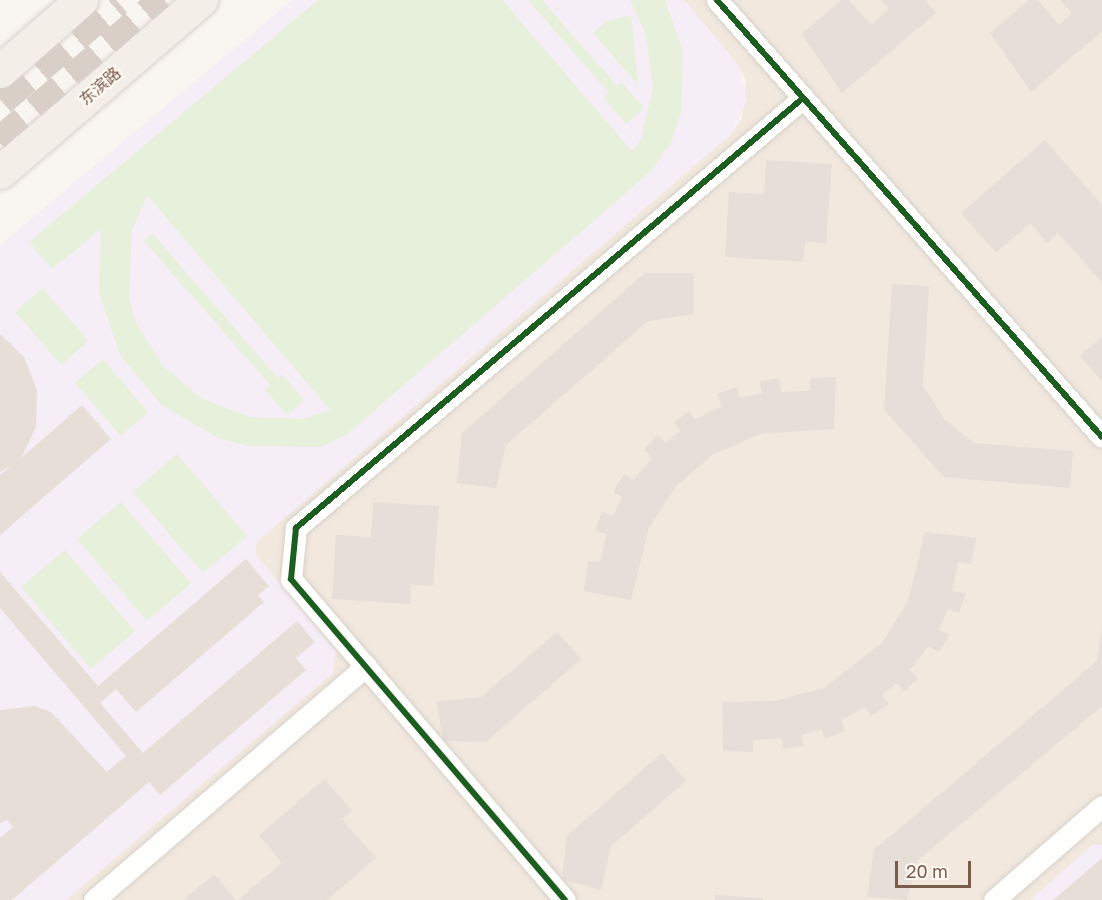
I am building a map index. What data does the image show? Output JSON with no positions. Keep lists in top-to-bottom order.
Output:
{
  "streets": {
    "main road": ["东滨路"]
  },
  "scale_bar": "20 m"
}
